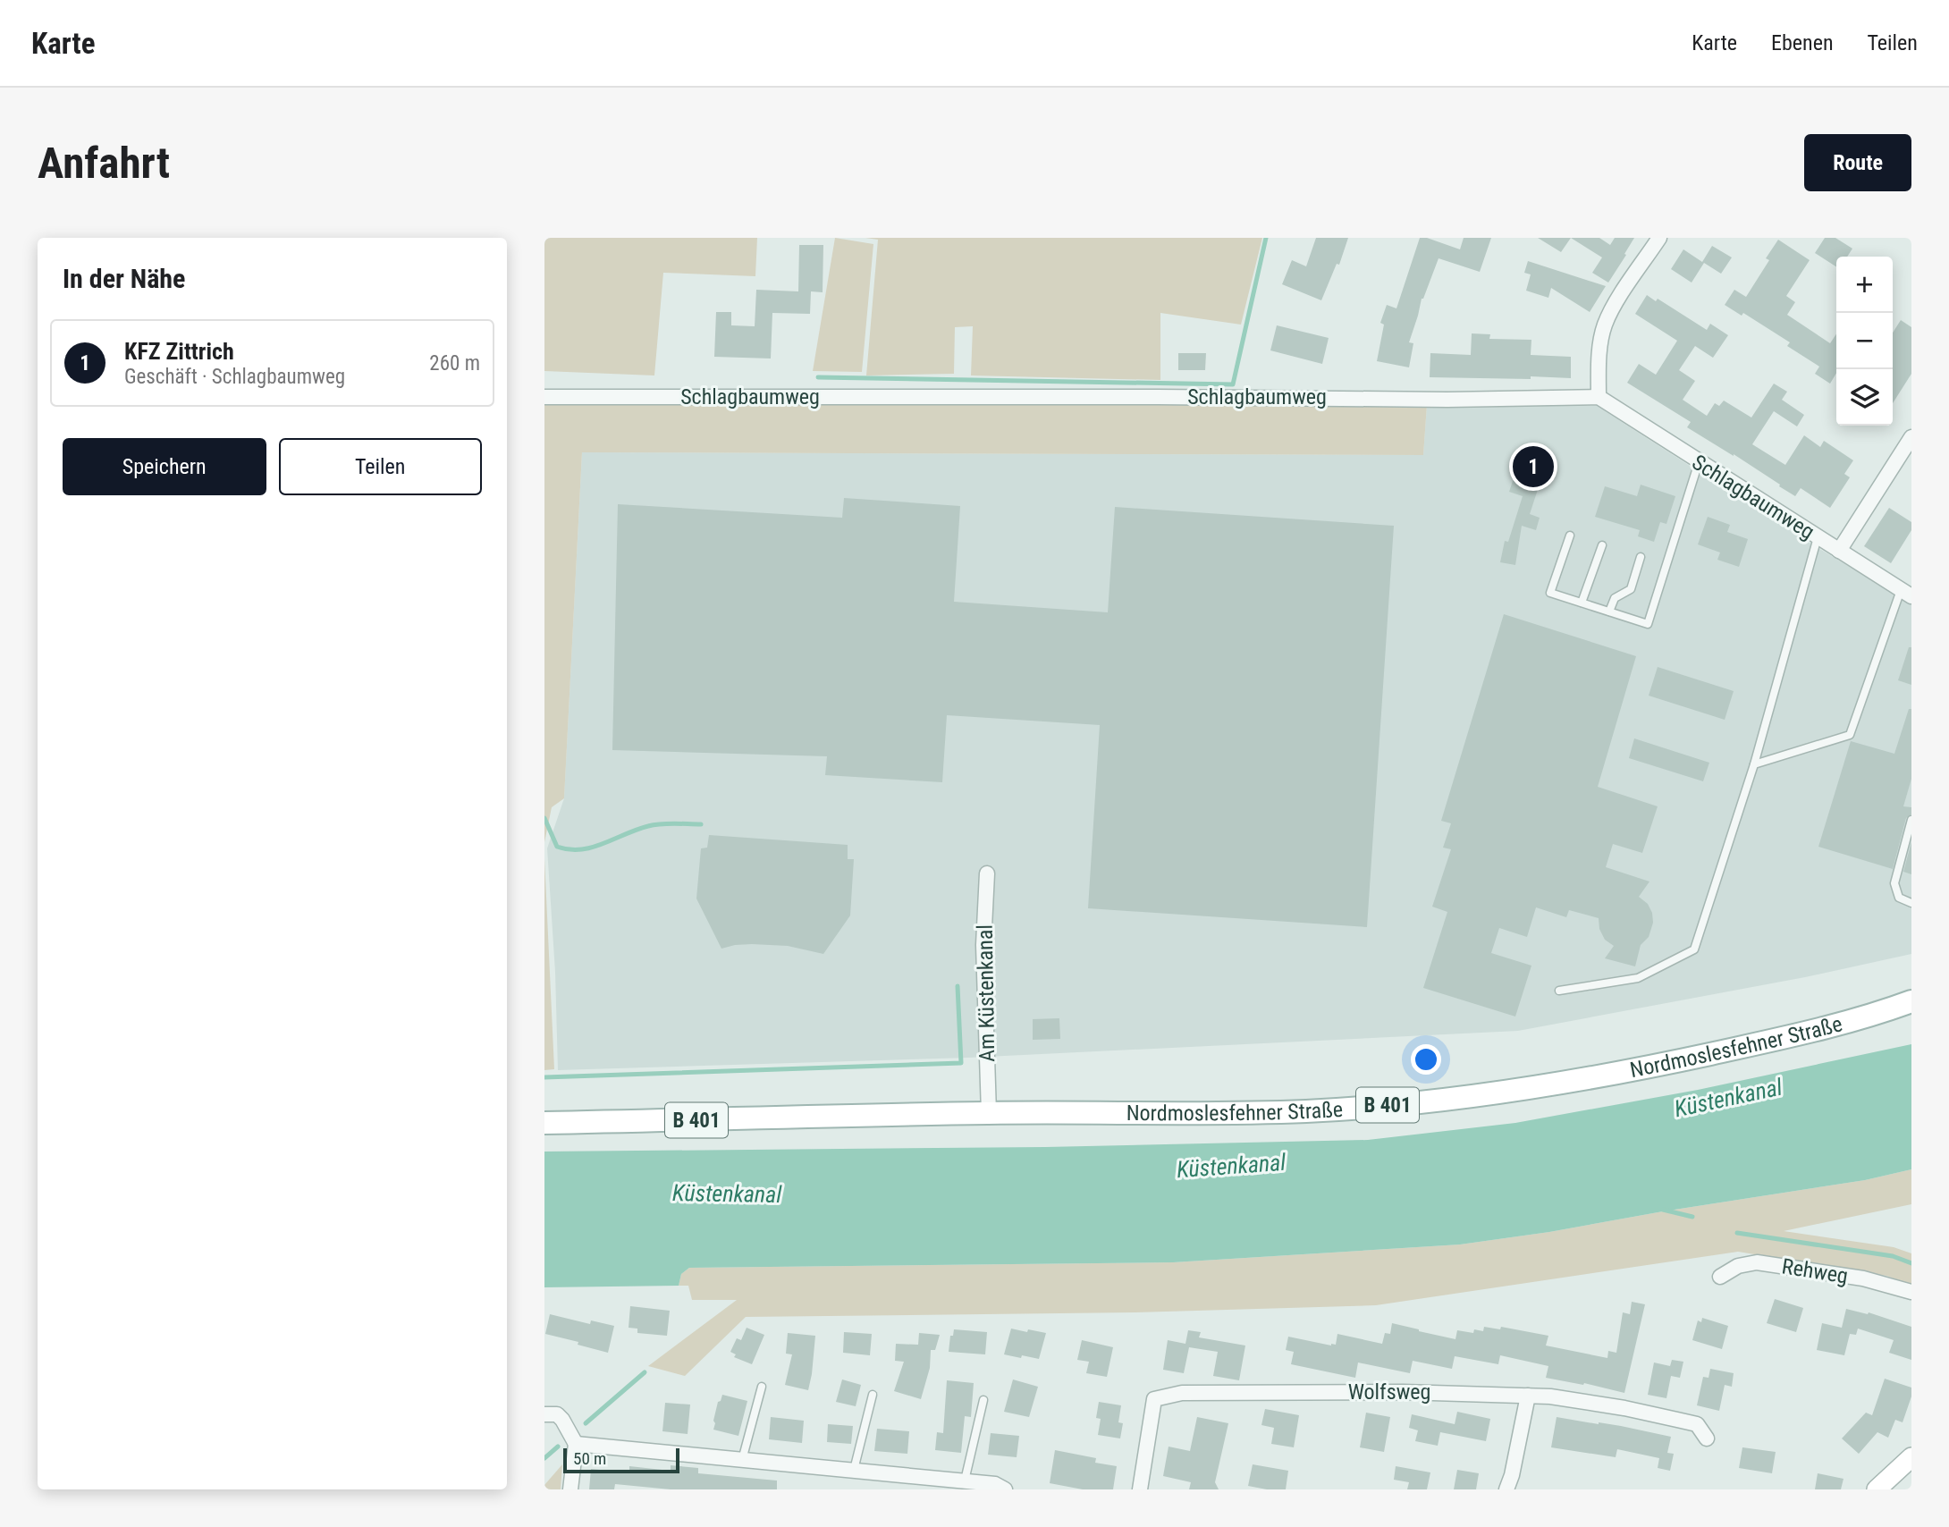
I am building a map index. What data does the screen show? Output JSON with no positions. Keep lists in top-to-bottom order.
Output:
{
  "streets": {
    "main road": ["Nordmoslesfehner Straße", "B 401"],
    "street": [
      "Schlagbaumweg",
      "Am Küstenkanal",
      "Rehweg",
      "Wolfsweg"
    ]
  },
  "crossings": [
    ["Am Küstenkanal", "Nordmoslesfehner Straße"]
  ],
  "water": ["Küstenkanal"],
  "scale_bar": "50 m",
  "page": {
    "header": "Karte",
    "nav": ["Karte", "Ebenen", "Teilen"],
    "buttons": [
      "Route",
      ["Speichern", "Teilen"]
    ],
    "title": "Anfahrt",
    "heading": "In der Nähe",
    "map_buttons": ["+", "−"],
    "list": [
      {
        "mark": "1",
        "name": "KFZ Zittrich",
        "note": "Geschäft · Schlagbaumweg",
        "value": "260 m"
      }
    ],
    "pins": "1",
    "scale": "50 m"
  }
}
